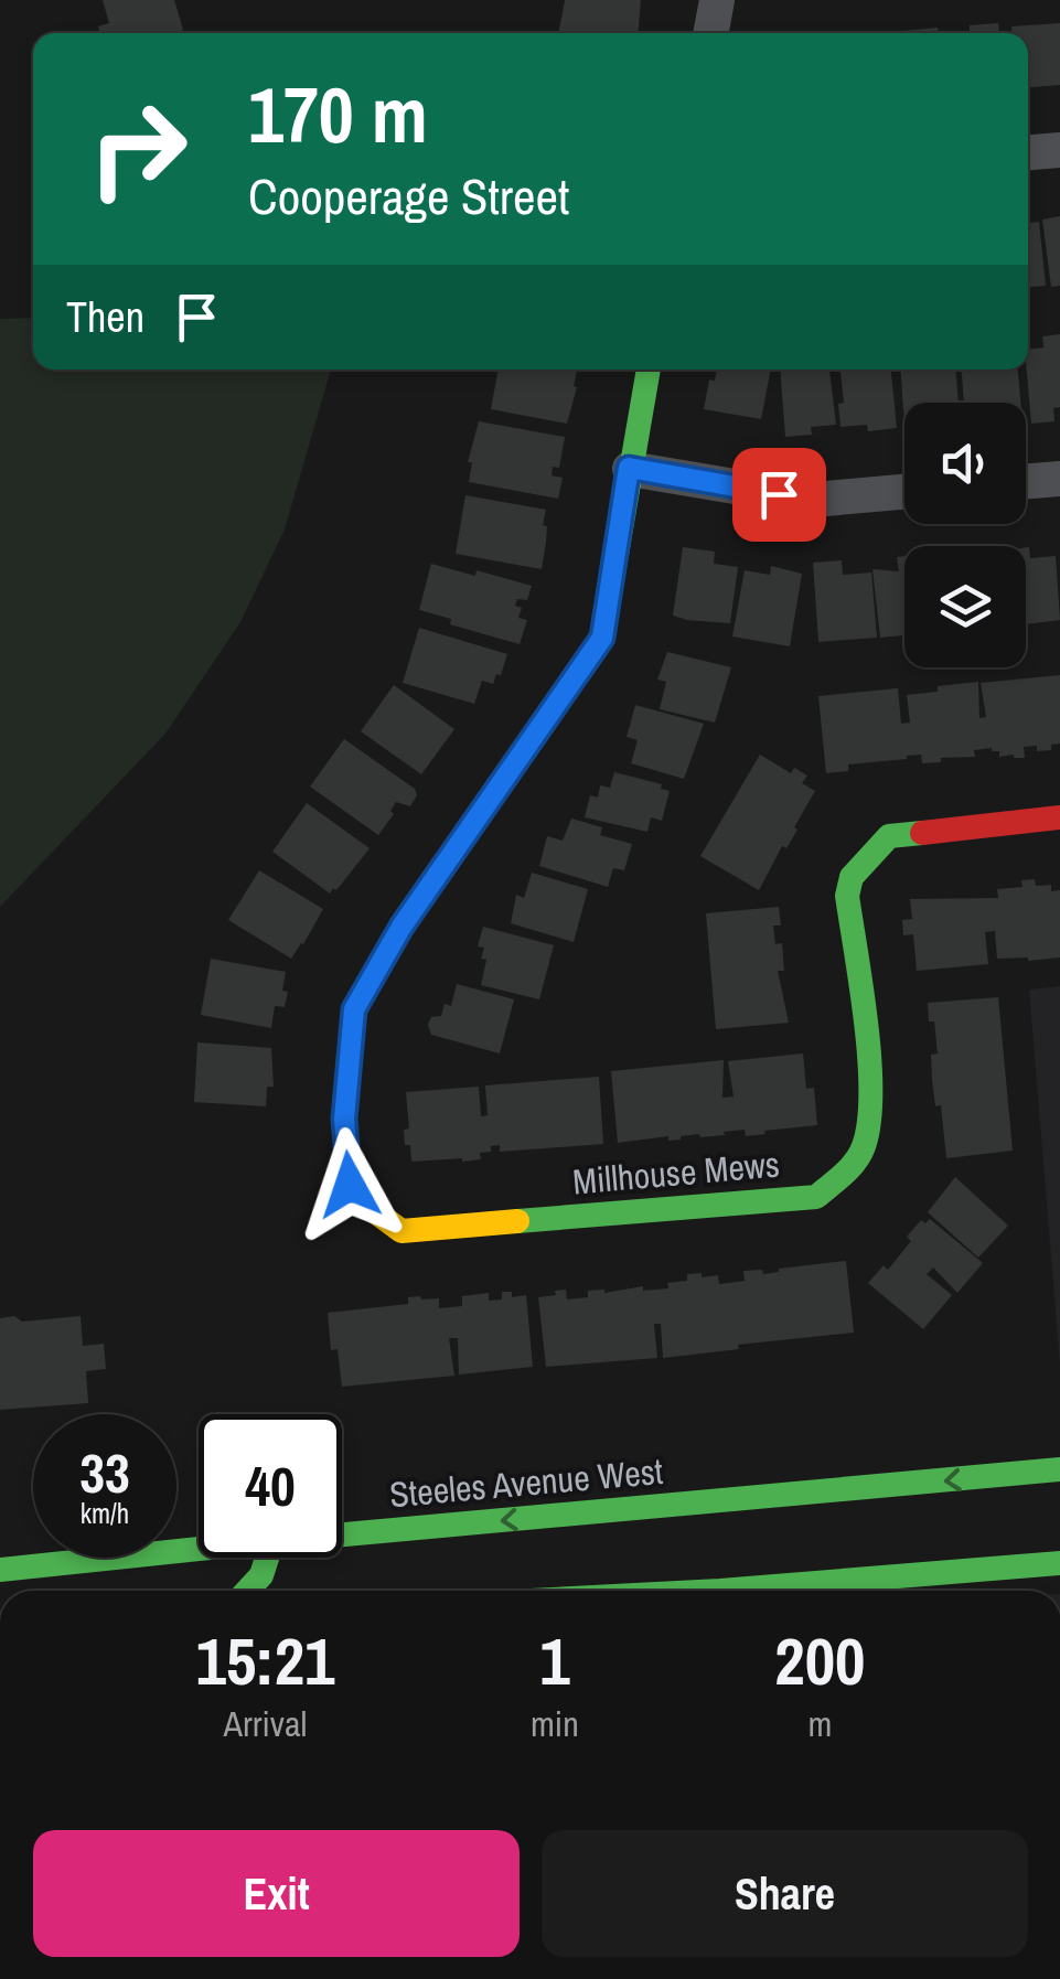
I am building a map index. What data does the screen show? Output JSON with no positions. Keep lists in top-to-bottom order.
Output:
{
  "streets": {
    "street": ["Millhouse Mews", "Steeles Avenue West"]
  },
  "page": {
    "turn": ["170 m", "Cooperage Street"],
    "then": "Then",
    "speed": "33 km/h",
    "limit": "40",
    "eta": [
      "15:21",
      "Arrival",
      "1",
      "min",
      "200",
      "m"
    ],
    "buttons": ["Exit", "Share"]
  }
}
